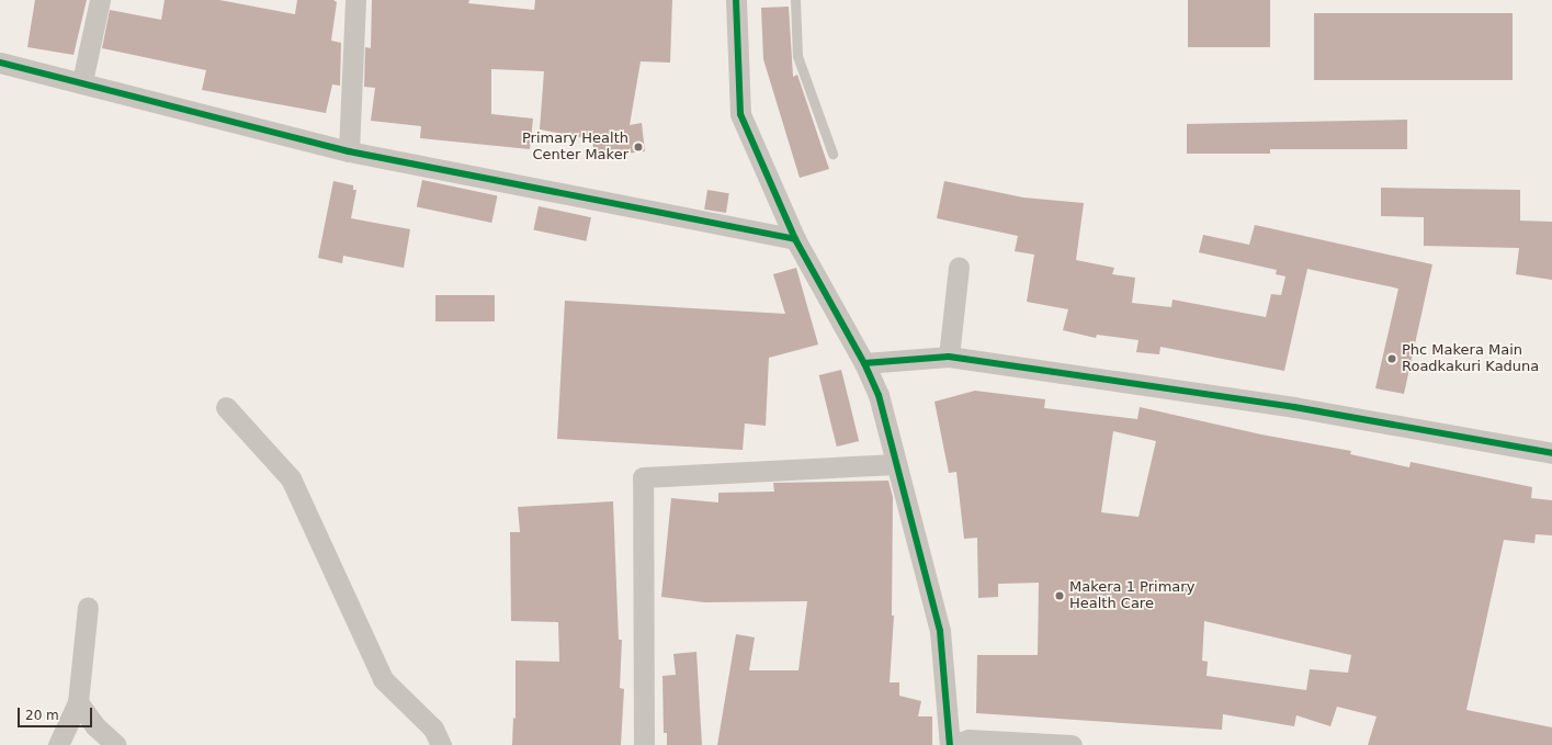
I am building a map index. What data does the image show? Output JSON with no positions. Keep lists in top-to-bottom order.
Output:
{
  "places": ["Primary Health Center Maker", "Phc Makera Main Roadkakuri Kaduna", "Makera 1 Primary Health Care"],
  "scale_bar": "20 m"
}
